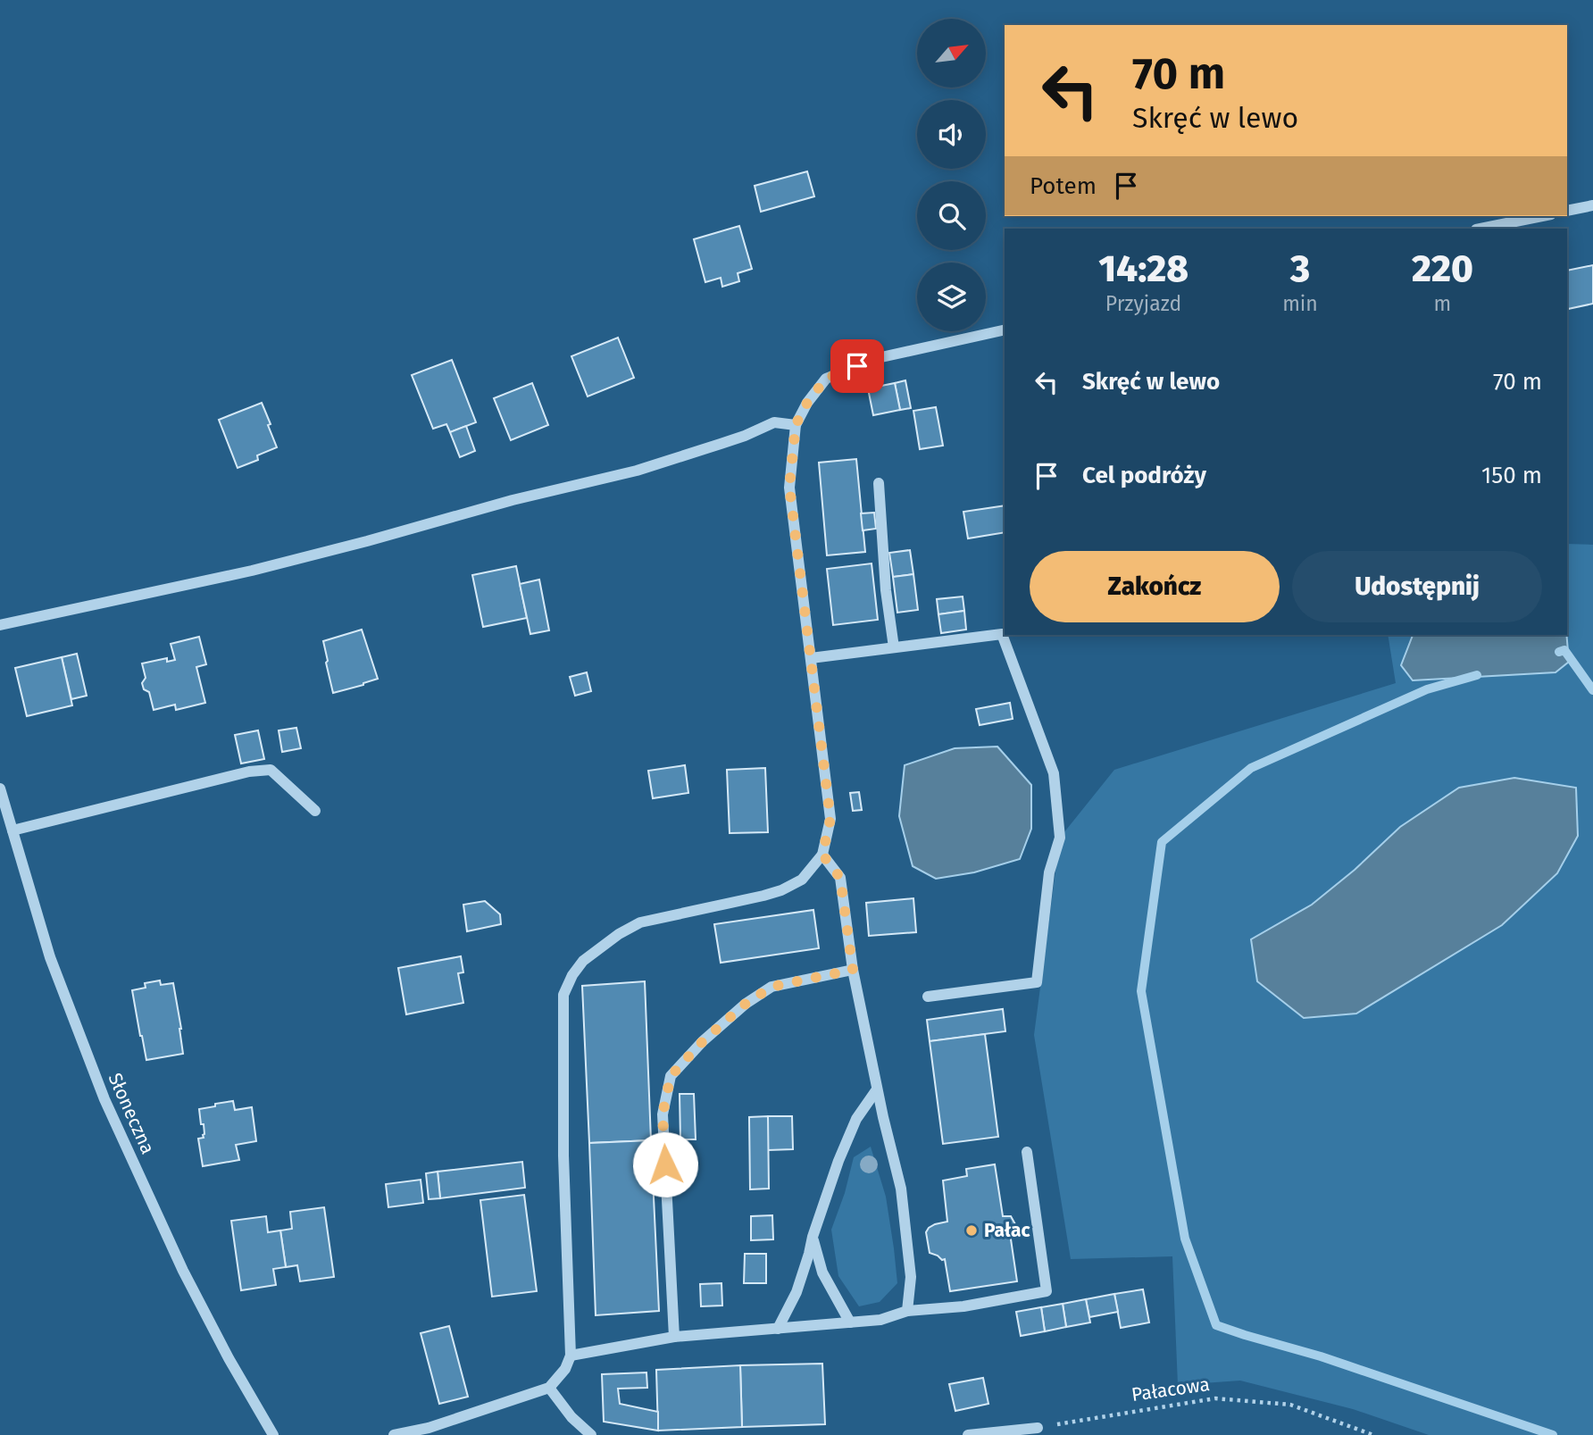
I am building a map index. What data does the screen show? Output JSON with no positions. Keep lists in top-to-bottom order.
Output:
{
  "streets": {
    "street": ["Słoneczna"],
    "path": ["Pałacowa"]
  },
  "places": ["Pałac"],
  "north": "top right",
  "page": {
    "turn": ["70 m", "Skręć w lewo"],
    "then": "Potem",
    "eta": [
      "14:28",
      "Przyjazd",
      "3",
      "min",
      "220",
      "m"
    ],
    "list": [
      {
        "name": "Skręć w lewo",
        "value": "70 m"
      },
      {
        "name": "Cel podróży",
        "value": "150 m"
      }
    ],
    "buttons": ["Zakończ", "Udostępnij"]
  }
}
